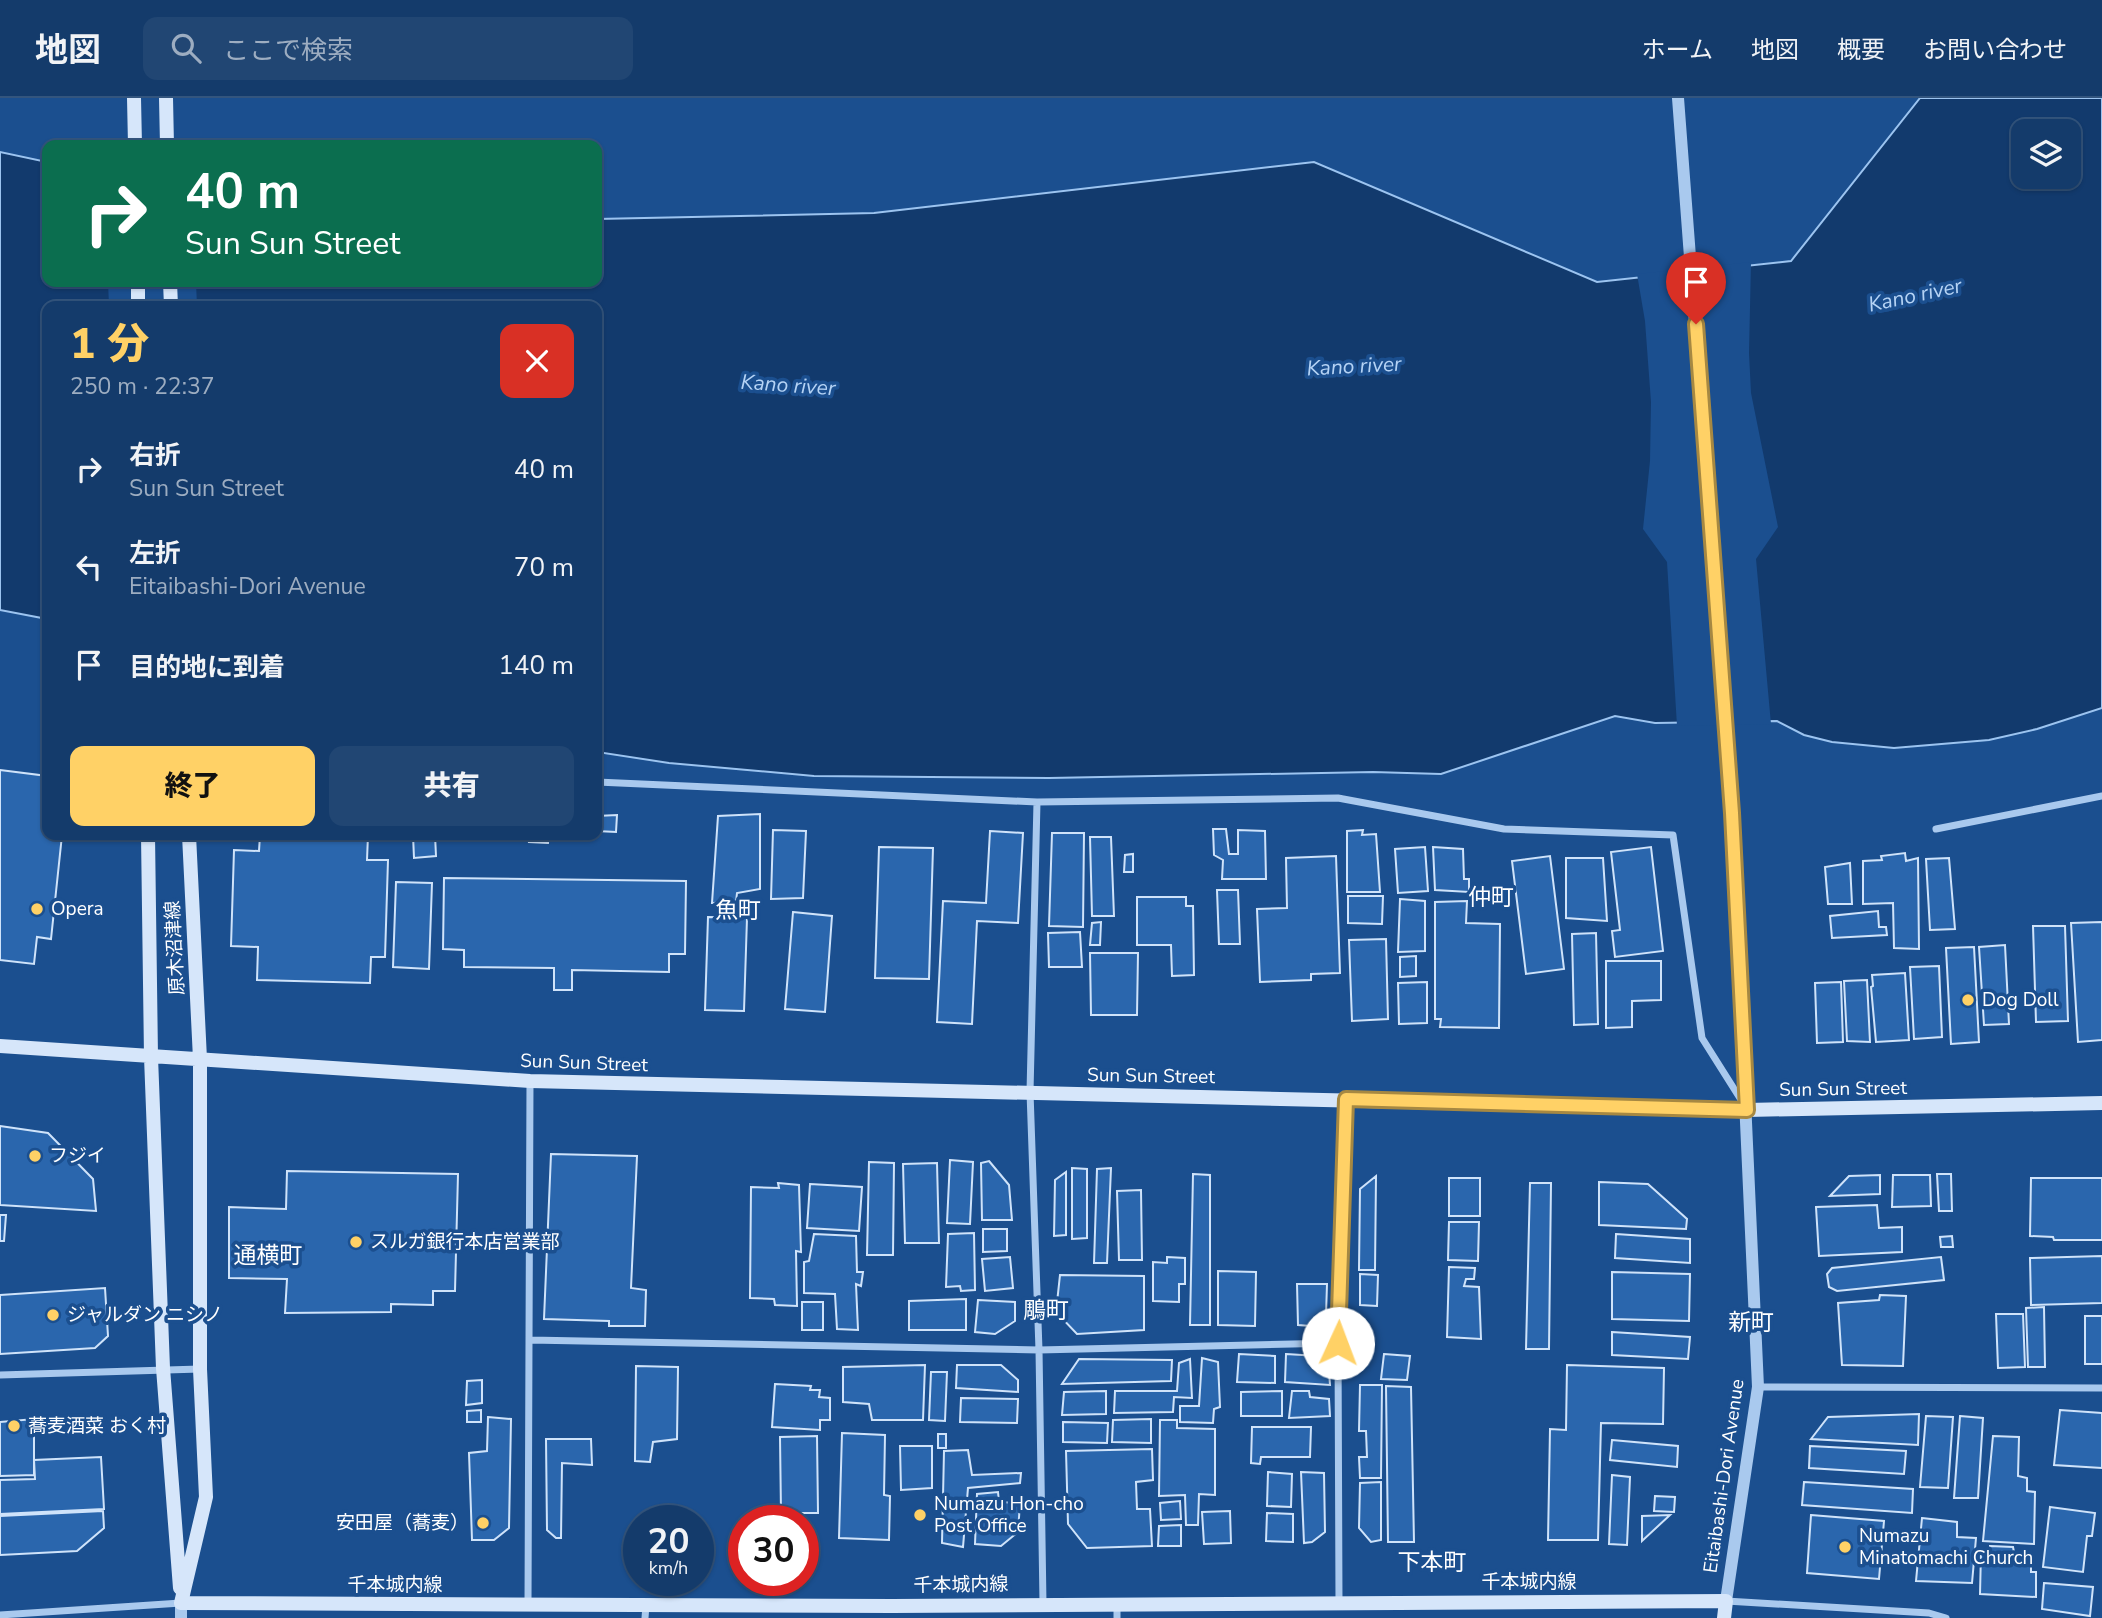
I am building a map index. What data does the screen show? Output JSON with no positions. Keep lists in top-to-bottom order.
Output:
{
  "streets": {
    "main road": ["原木沼津線", "Sun Sun Street", "千本城内線"],
    "street": ["Eitaibashi-Dori Avenue"]
  },
  "crossings": [
    ["原木沼津線", "Sun Sun Street"],
    ["Sun Sun Street", "Eitaibashi-Dori Avenue"],
    ["Eitaibashi-Dori Avenue", "千本城内線"]
  ],
  "districts": [
    "仲町",
    "魚町",
    "通横町",
    "鵰町",
    "新町",
    "下本町"
  ],
  "water": ["Kano river"],
  "places": [
    "Opera",
    "Dog Doll",
    "フジイ",
    "スルガ銀行本店営業部",
    "ジャルダン ニシノ",
    "蕎麦酒菜 おく村",
    "Numazu Hon-cho Post Office",
    "安田屋（蕎麦）",
    "Numazu Minatomachi Church"
  ],
  "page": {
    "header": "地図",
    "search": "ここで検索",
    "nav": [
      "ホーム",
      "地図",
      "概要",
      "お問い合わせ"
    ],
    "turn": ["40 m", "Sun Sun Street"],
    "heading": ["1 分", "250 m · 22:37"],
    "list": [
      {
        "name": "右折",
        "note": "Sun Sun Street",
        "value": "40 m"
      },
      {
        "name": "左折",
        "note": "Eitaibashi-Dori Avenue",
        "value": "70 m"
      },
      {
        "name": "目的地に到着",
        "value": "140 m"
      }
    ],
    "buttons": ["終了", "共有"],
    "speed": "20 km/h",
    "limit": "30"
  }
}
